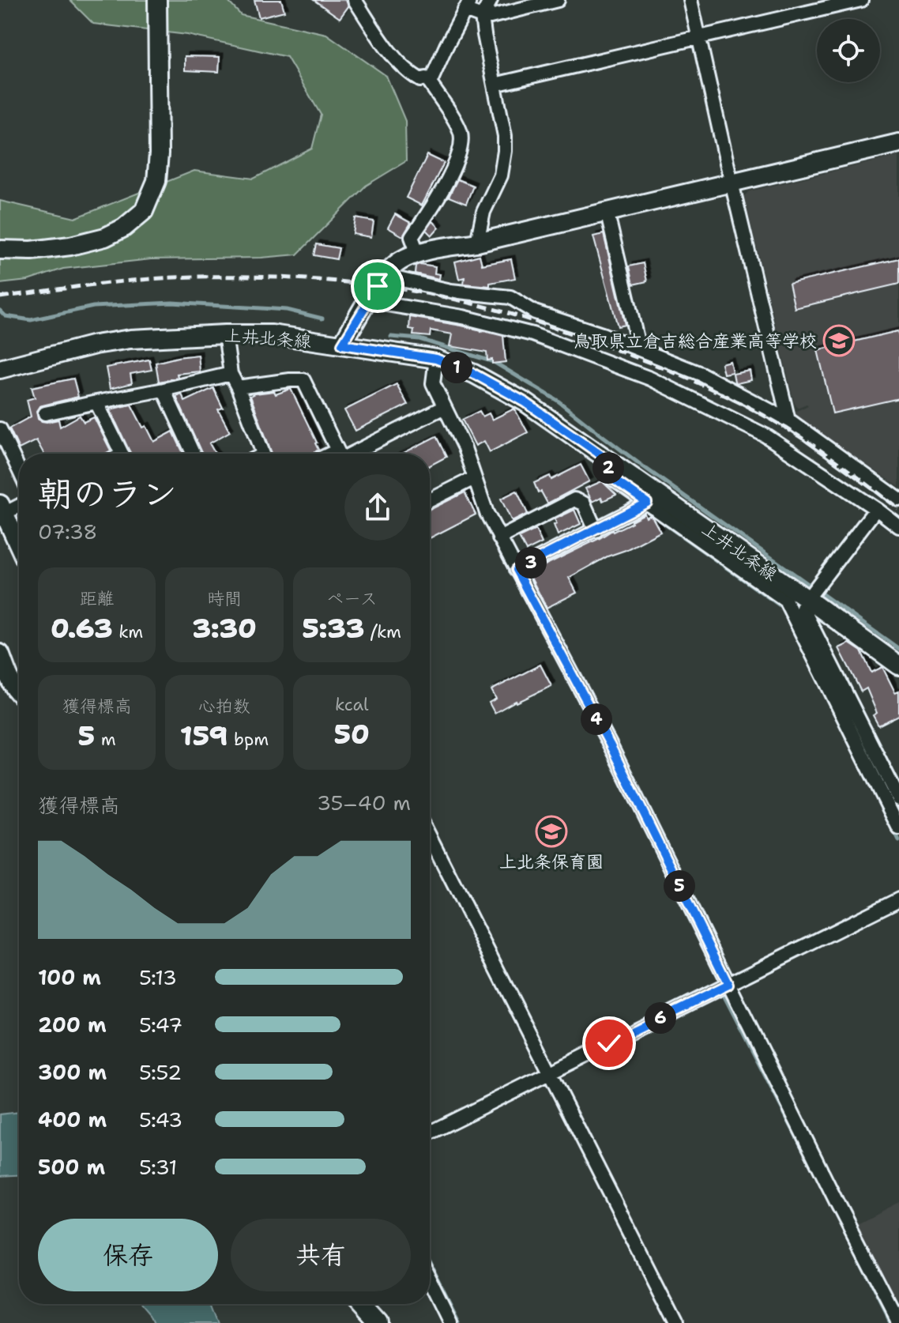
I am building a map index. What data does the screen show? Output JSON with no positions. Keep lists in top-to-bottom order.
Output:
{
  "streets": {
    "main road": ["上井北条線"]
  },
  "places": {
    "school or university": ["鳥取県立倉吉総合産業高等学校", "上北条保育園"]
  },
  "page": {
    "pins": [
      "1",
      "2",
      "3",
      "4",
      "5",
      "6"
    ],
    "heading": ["朝のラン", "07:38"],
    "stats": [
      ["距離", "0.63 km"],
      ["時間", "3:30"],
      ["ペース", "5:33 /km"],
      ["獲得標高", "5 m"],
      ["心拍数", "159 bpm"],
      ["kcal", "50"]
    ],
    "chart": ["獲得標高", "35–40 m"],
    "list": [
      {
        "name": "100 m",
        "note": "5:13"
      },
      {
        "name": "200 m",
        "note": "5:47"
      },
      {
        "name": "300 m",
        "note": "5:52"
      },
      {
        "name": "400 m",
        "note": "5:43"
      },
      {
        "name": "500 m",
        "note": "5:31"
      }
    ],
    "buttons": ["保存", "共有"]
  }
}
